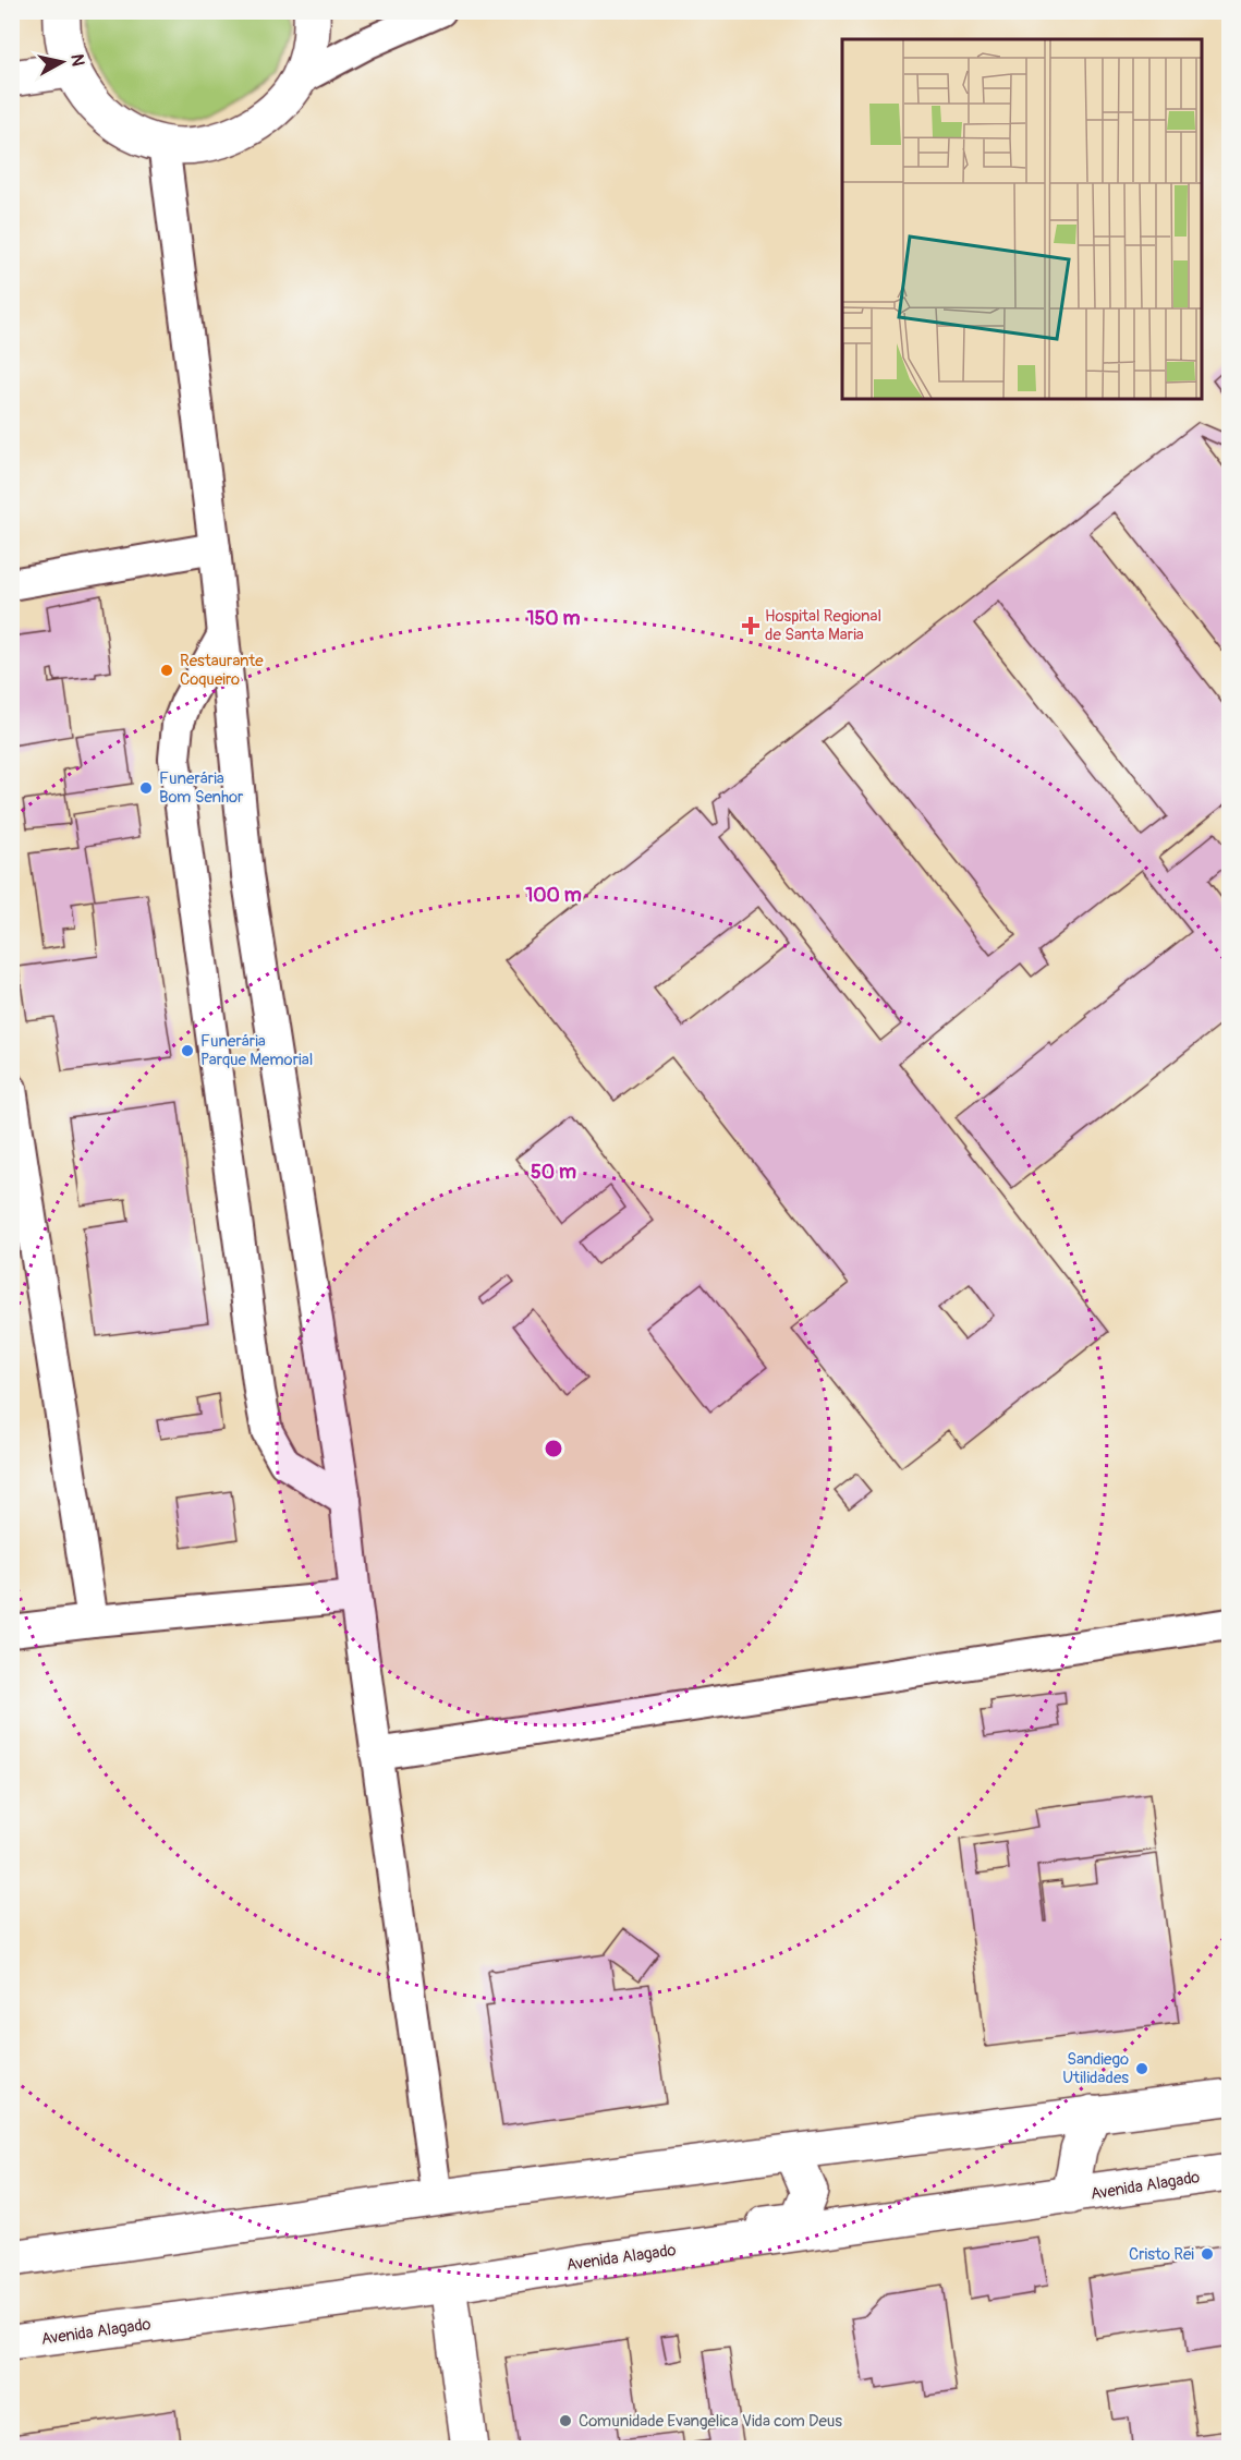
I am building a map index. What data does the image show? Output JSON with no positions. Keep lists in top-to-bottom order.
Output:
{
  "streets": {
    "main road": ["Avenida Alagado"]
  },
  "places": {
    "health": ["Hospital Regional de Santa Maria"],
    "other": [
      "Restaurante Coqueiro",
      "Funerária Bom Senhor",
      "Funerária Parque Memorial",
      "Sandiego Utilidades",
      "Cristo Rei",
      "Comunidade Evangelica Vida com Deus"
    ]
  },
  "north": "right",
  "rings": ["150 m", "100 m", "50 m"]
}
